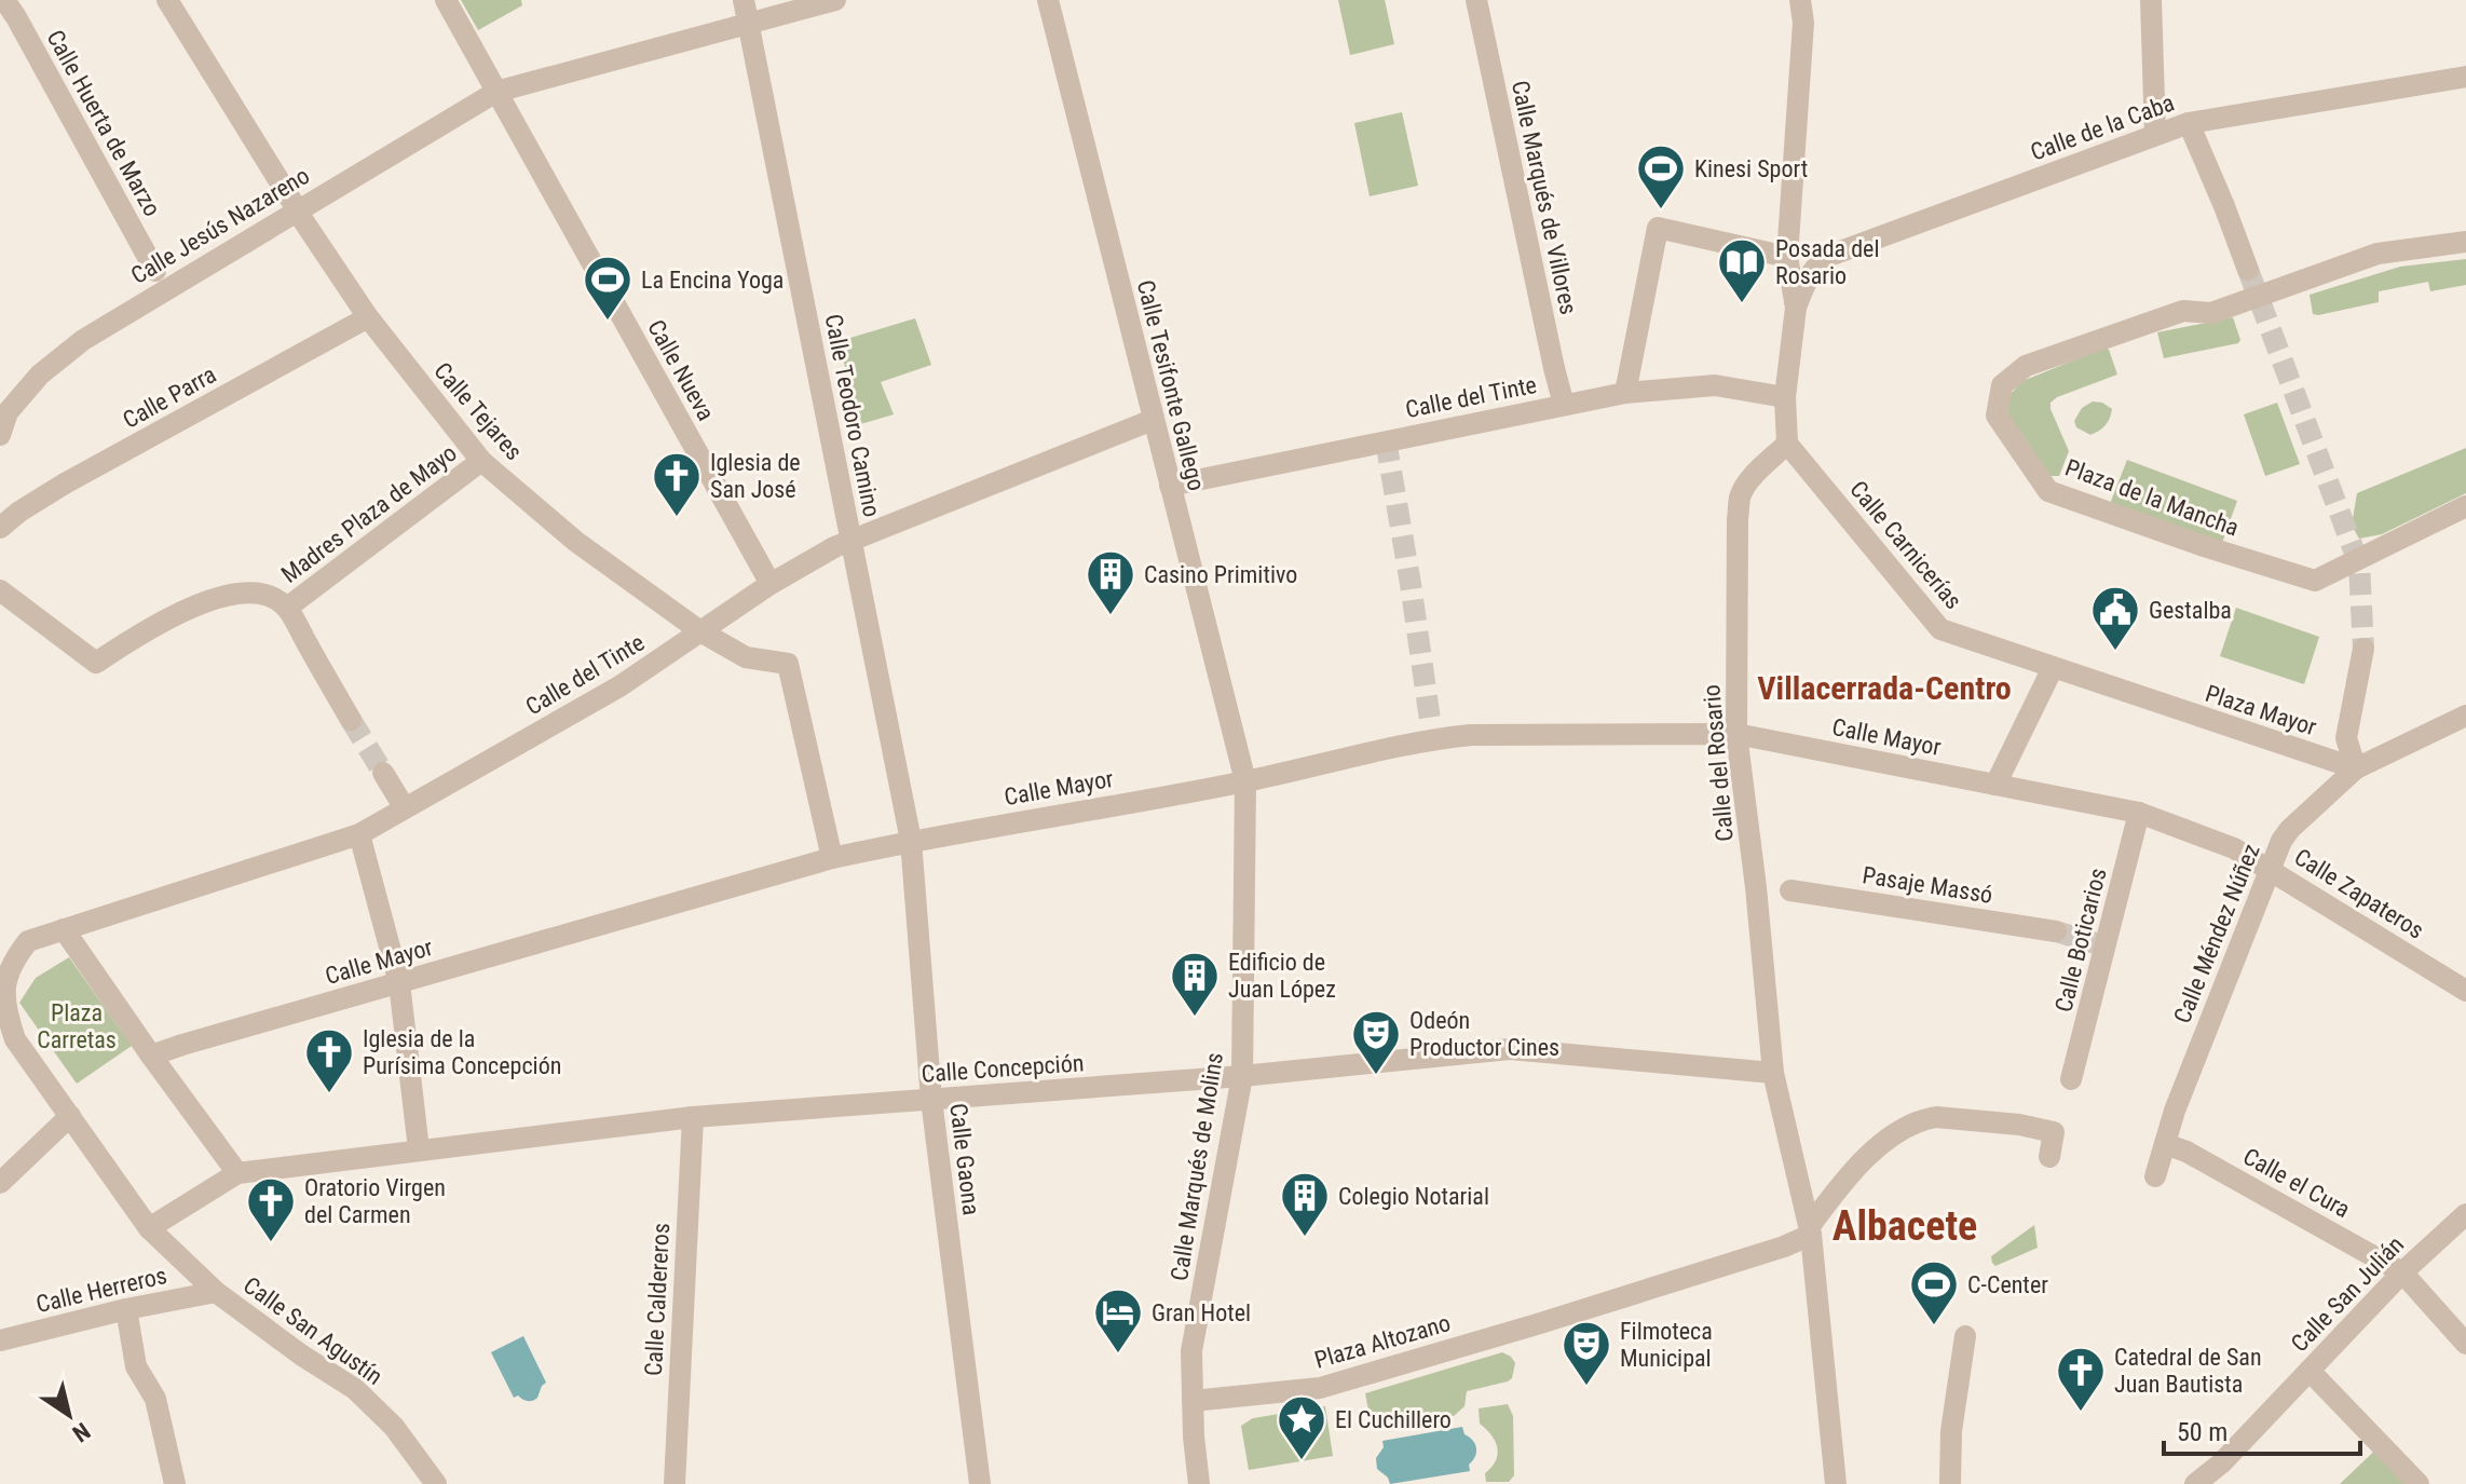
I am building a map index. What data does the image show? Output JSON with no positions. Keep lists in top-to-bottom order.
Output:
{
  "streets": {
    "street": [
      "Calle Huerta de Marzo",
      "Calle de la Caba",
      "Calle Marqués de Villores",
      "Calle Jesús Nazareno",
      "Calle Nueva",
      "Calle Tesifonte Gallego",
      "Calle Parra",
      "Calle del Tinte",
      "Calle Tejares",
      "Calle Teodoro Camino",
      "Plaza de la Mancha",
      "Madres Plaza de Mayo",
      "Calle Carnicerías",
      "Plaza Mayor",
      "Calle Mayor",
      "Calle del Rosario",
      "Pasaje Massó",
      "Calle Zapateros",
      "Calle Méndez Núñez",
      "Calle Boticarios",
      "Calle Concepción",
      "Calle Gaona",
      "Calle Marqués de Molins",
      "Calle el Cura",
      "Calle Herreros",
      "Calle San Julián",
      "Calle Caldereros",
      "Calle San Agustín",
      "Plaza Altozano"
    ]
  },
  "crossings": [
    ["Calle Marqués de Villores", "Calle del Tinte"],
    ["Calle Jesús Nazareno", "Calle Nueva"],
    ["Calle Jesús Nazareno", "Calle Teodoro Camino"],
    ["Calle Nueva", "Calle del Tinte"],
    ["Calle Tesifonte Gallego", "Calle del Tinte"],
    ["Calle Tesifonte Gallego", "Calle Mayor"],
    ["Calle Tesifonte Gallego", "Calle Marqués de Molins"],
    ["Calle Parra", "Calle Tejares"],
    ["Calle del Tinte", "Calle Tejares"],
    ["Calle del Tinte", "Calle Teodoro Camino"],
    ["Calle Tejares", "Madres Plaza de Mayo"],
    ["Calle Tejares", "Calle Mayor"],
    ["Calle Teodoro Camino", "Calle Mayor"],
    ["Calle Teodoro Camino", "Calle Gaona"],
    ["Calle Carnicerías", "Plaza Mayor"],
    ["Calle Carnicerías", "Calle del Rosario"],
    ["Plaza Mayor", "Calle Méndez Núñez"],
    ["Calle Mayor", "Calle del Rosario"],
    ["Calle Mayor", "Calle Zapateros"],
    ["Calle Mayor", "Calle Méndez Núñez"],
    ["Calle Mayor", "Calle Boticarios"],
    ["Calle Mayor", "Calle Gaona"],
    ["Calle Mayor", "Calle Marqués de Molins"],
    ["Calle del Rosario", "Pasaje Massó"],
    ["Calle del Rosario", "Calle Concepción"],
    ["Calle del Rosario", "Plaza Altozano"],
    ["Calle Zapateros", "Calle Méndez Núñez"],
    ["Calle Méndez Núñez", "Calle el Cura"],
    ["Calle Concepción", "Calle Gaona"],
    ["Calle Concepción", "Calle Marqués de Molins"],
    ["Calle Concepción", "Calle Caldereros"],
    ["Calle Marqués de Molins", "Plaza Altozano"],
    ["Calle el Cura", "Calle San Julián"],
    ["Calle Herreros", "Calle San Agustín"]
  ],
  "districts": ["Villacerrada-Centro", "Albacete"],
  "parks": ["Plaza Carretas"],
  "places": {
    "sports": ["Kinesi Sport", "La Encina Yoga", "C-Center"],
    "library": ["Posada del Rosario"],
    "church": [
      "Iglesia de San José",
      "Iglesia de la Purísima Concepción",
      "Oratorio Virgen del Carmen",
      "Catedral de San Juan Bautista"
    ],
    "building": ["Casino Primitivo", "Edificio de Juan López", "Colegio Notarial"],
    "public building": ["Gestalba"],
    "theatre": ["Odeón Productor Cines", "Filmoteca Municipal"],
    "hotel": ["Gran Hotel"],
    "place": ["El Cuchillero"]
  },
  "scale_bar": "50 m",
  "north": "bottom right"
}
